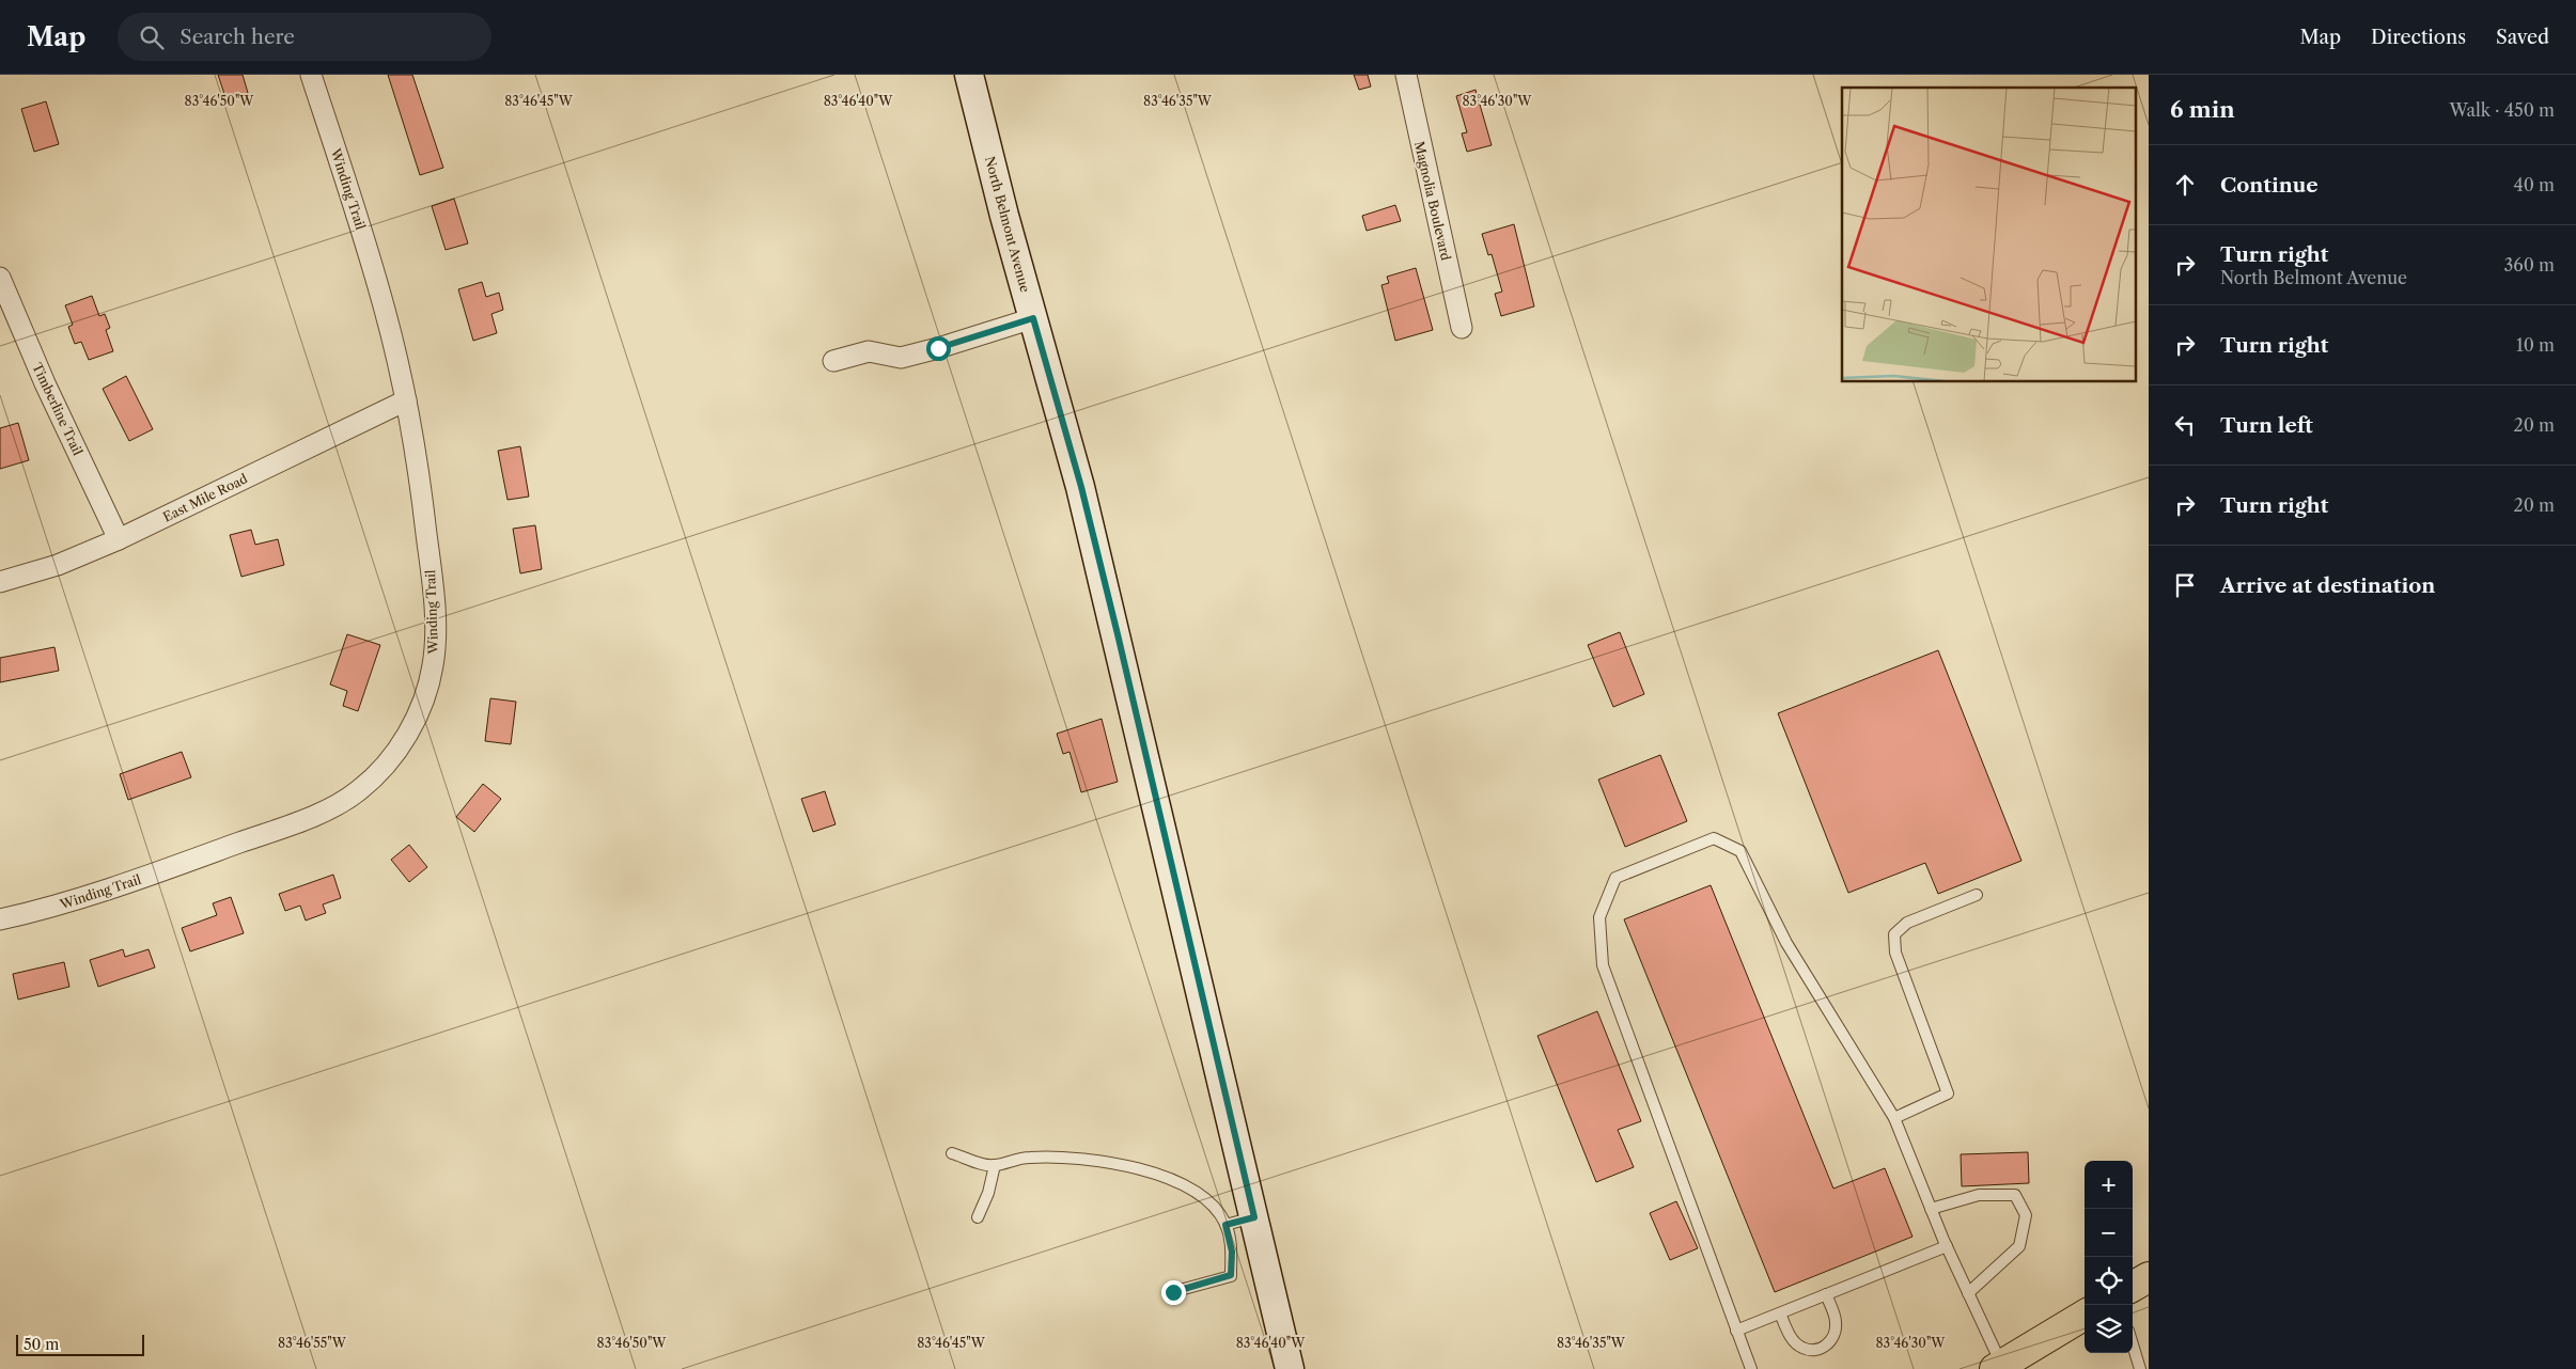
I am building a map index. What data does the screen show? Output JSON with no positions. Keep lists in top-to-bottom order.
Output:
{
  "streets": {
    "street": [
      "Winding Trail",
      "Magnolia Boulevard",
      "North Belmont Avenue",
      "Timberline Trail",
      "East Mile Road"
    ]
  },
  "crossings": [
    ["Winding Trail", "East Mile Road"],
    ["Timberline Trail", "East Mile Road"]
  ],
  "scale_bar": "50 m",
  "page": {
    "header": "Map",
    "search": "Search here",
    "nav": ["Map", "Directions", "Saved"],
    "heading": ["6 min", "Walk · 450 m"],
    "list": [
      ["Continue", "40 m"],
      ["Turn right", "North Belmont Avenue", "360 m"],
      ["Turn right", "10 m"],
      ["Turn left", "20 m"],
      ["Turn right", "20 m"],
      "Arrive at destination"
    ],
    "map_buttons": ["+", "−"],
    "scale": "50 m"
  },
  "coordinates": [
    "83°46'50\"W",
    "83°46'45\"W",
    "83°46'40\"W",
    "83°46'35\"W",
    "83°46'30\"W",
    "83°46'55\"W"
  ]
}
